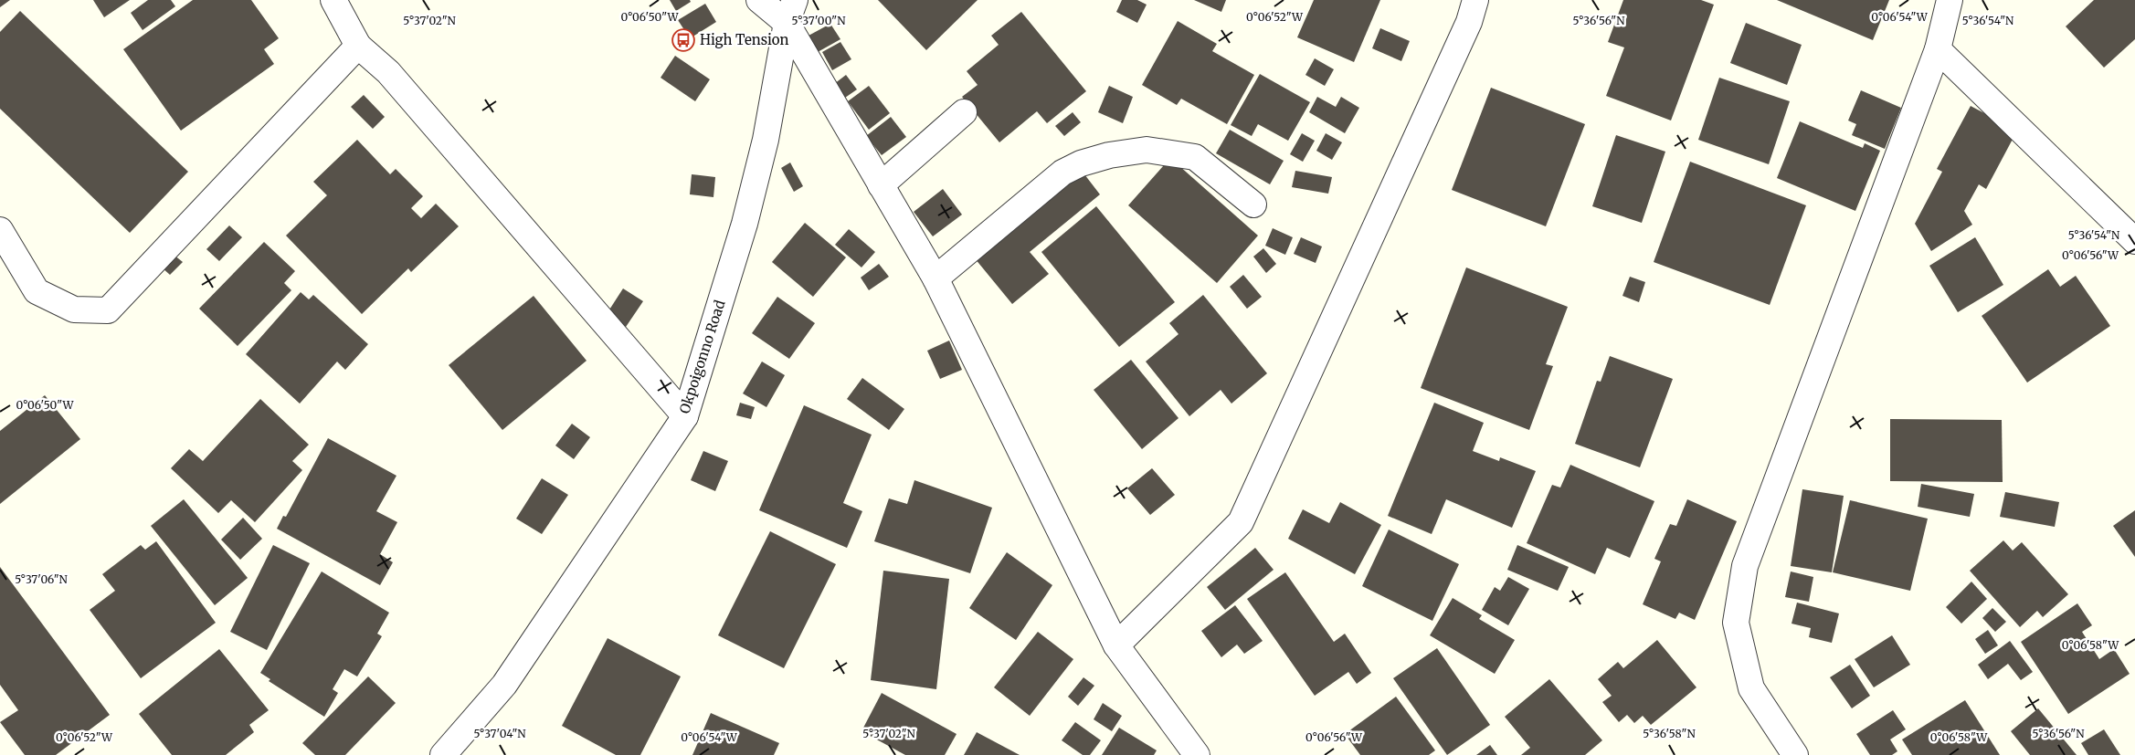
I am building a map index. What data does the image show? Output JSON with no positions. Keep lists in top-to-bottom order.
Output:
{
  "streets": {
    "street": ["Okpoigonno Road"]
  },
  "places": {
    "bus stop": ["High Tension"]
  },
  "coordinates": [
    "0°06'50\"W",
    "0°06'52\"W",
    "0°06'54\"W",
    "5°37'02\"N",
    "5°37'00\"N",
    "5°36'56\"N",
    "5°36'54\"N",
    "0°06'56\"W",
    "5°37'06\"N",
    "0°06'58\"W",
    "5°37'04\"N",
    "5°36'58\"N"
  ]
}
